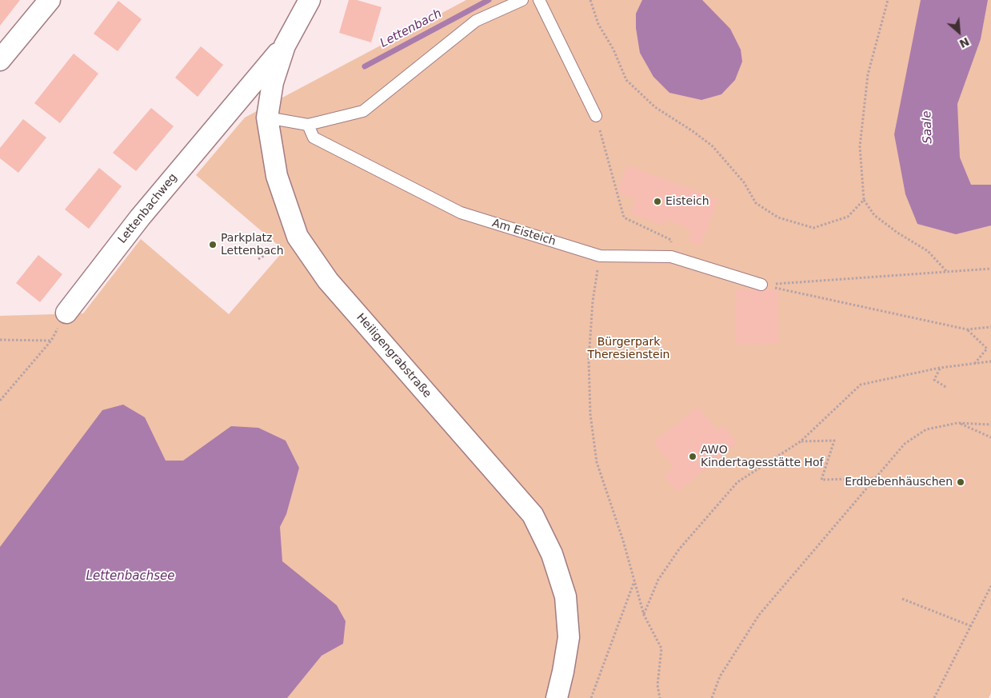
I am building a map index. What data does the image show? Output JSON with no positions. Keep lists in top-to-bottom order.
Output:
{
  "streets": {
    "street": ["Lettenbachweg", "Heiligengrabstraße"],
    "lane": ["Am Eisteich"]
  },
  "crossings": [
    ["Lettenbachweg", "Heiligengrabstraße"]
  ],
  "water": ["Lettenbach", "Saale", "Lettenbachsee"],
  "parks": ["Bürgerpark Theresienstein"],
  "places": [
    "Eisteich",
    "Parkplatz Lettenbach",
    "AWO Kindertagesstätte Hof",
    "Erdbebenhäuschen"
  ],
  "north": "bottom right"
}
